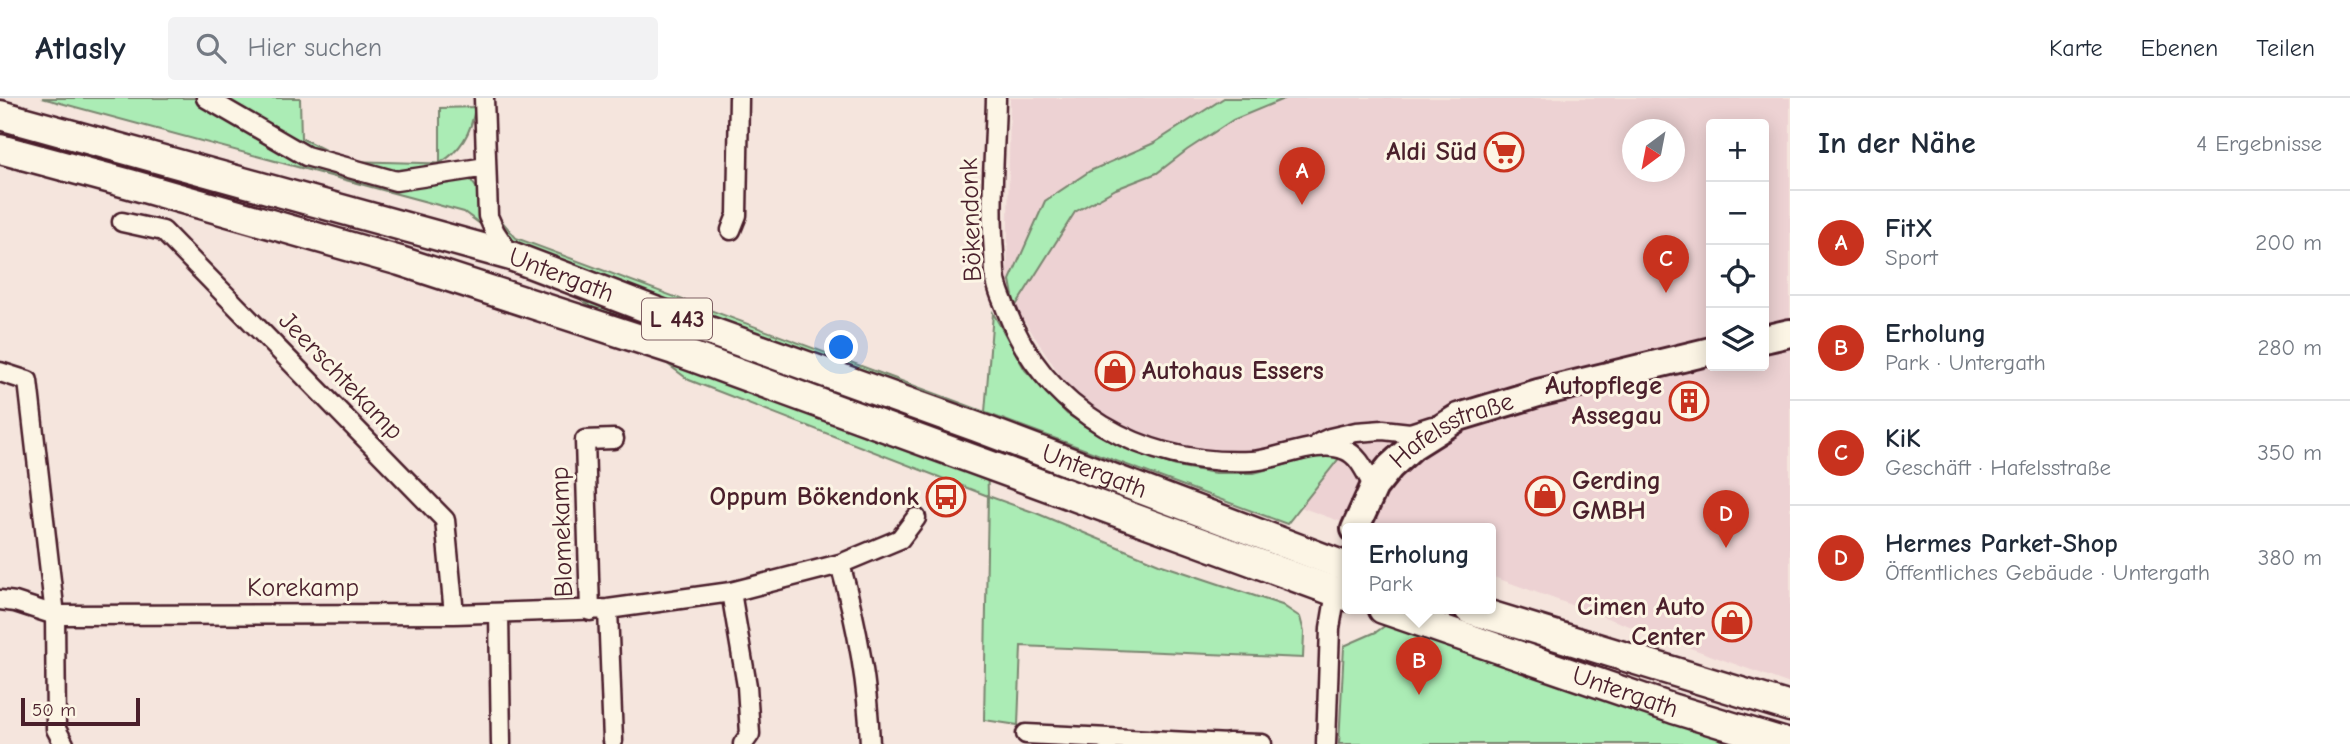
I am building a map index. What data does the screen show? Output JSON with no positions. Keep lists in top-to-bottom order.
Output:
{
  "streets": {
    "main road": ["Untergath", "L 443", "Hafelsstraße"],
    "street": [
      "Bökendonk",
      "Jeerschtekamp",
      "Blomekamp",
      "Korekamp"
    ]
  },
  "crossings": [
    ["Bökendonk", "Hafelsstraße"],
    ["Jeerschtekamp", "Korekamp"],
    ["Blomekamp", "Korekamp"]
  ],
  "places": {
    "supermarket": ["Aldi Süd"],
    "shop": ["Autohaus Essers", "Gerding GMBH", "Cimen Auto Center"],
    "building": ["Autopflege Assegau"],
    "bus stop": ["Oppum Bökendonk"]
  },
  "scale_bar": "50 m",
  "north": "bottom left",
  "page": {
    "header": "Atlasly",
    "search": "Hier suchen",
    "nav": ["Karte", "Ebenen", "Teilen"],
    "heading": ["In der Nähe", "4 Ergebnisse"],
    "map_buttons": ["+", "−"],
    "pins": [
      "A",
      "C",
      "D",
      "B"
    ],
    "list": [
      {
        "mark": "A",
        "name": "FitX",
        "note": "Sport",
        "value": "200 m"
      },
      {
        "mark": "B",
        "name": "Erholung",
        "note": "Park · Untergath",
        "value": "280 m"
      },
      {
        "mark": "C",
        "name": "KiK",
        "note": "Geschäft · Hafelsstraße",
        "value": "350 m"
      },
      {
        "mark": "D",
        "name": "Hermes Parket-Shop",
        "note": "Öffentliches Gebäude · Untergath",
        "value": "380 m"
      }
    ],
    "popup": ["Erholung", "Park"],
    "scale": "50 m"
  }
}
